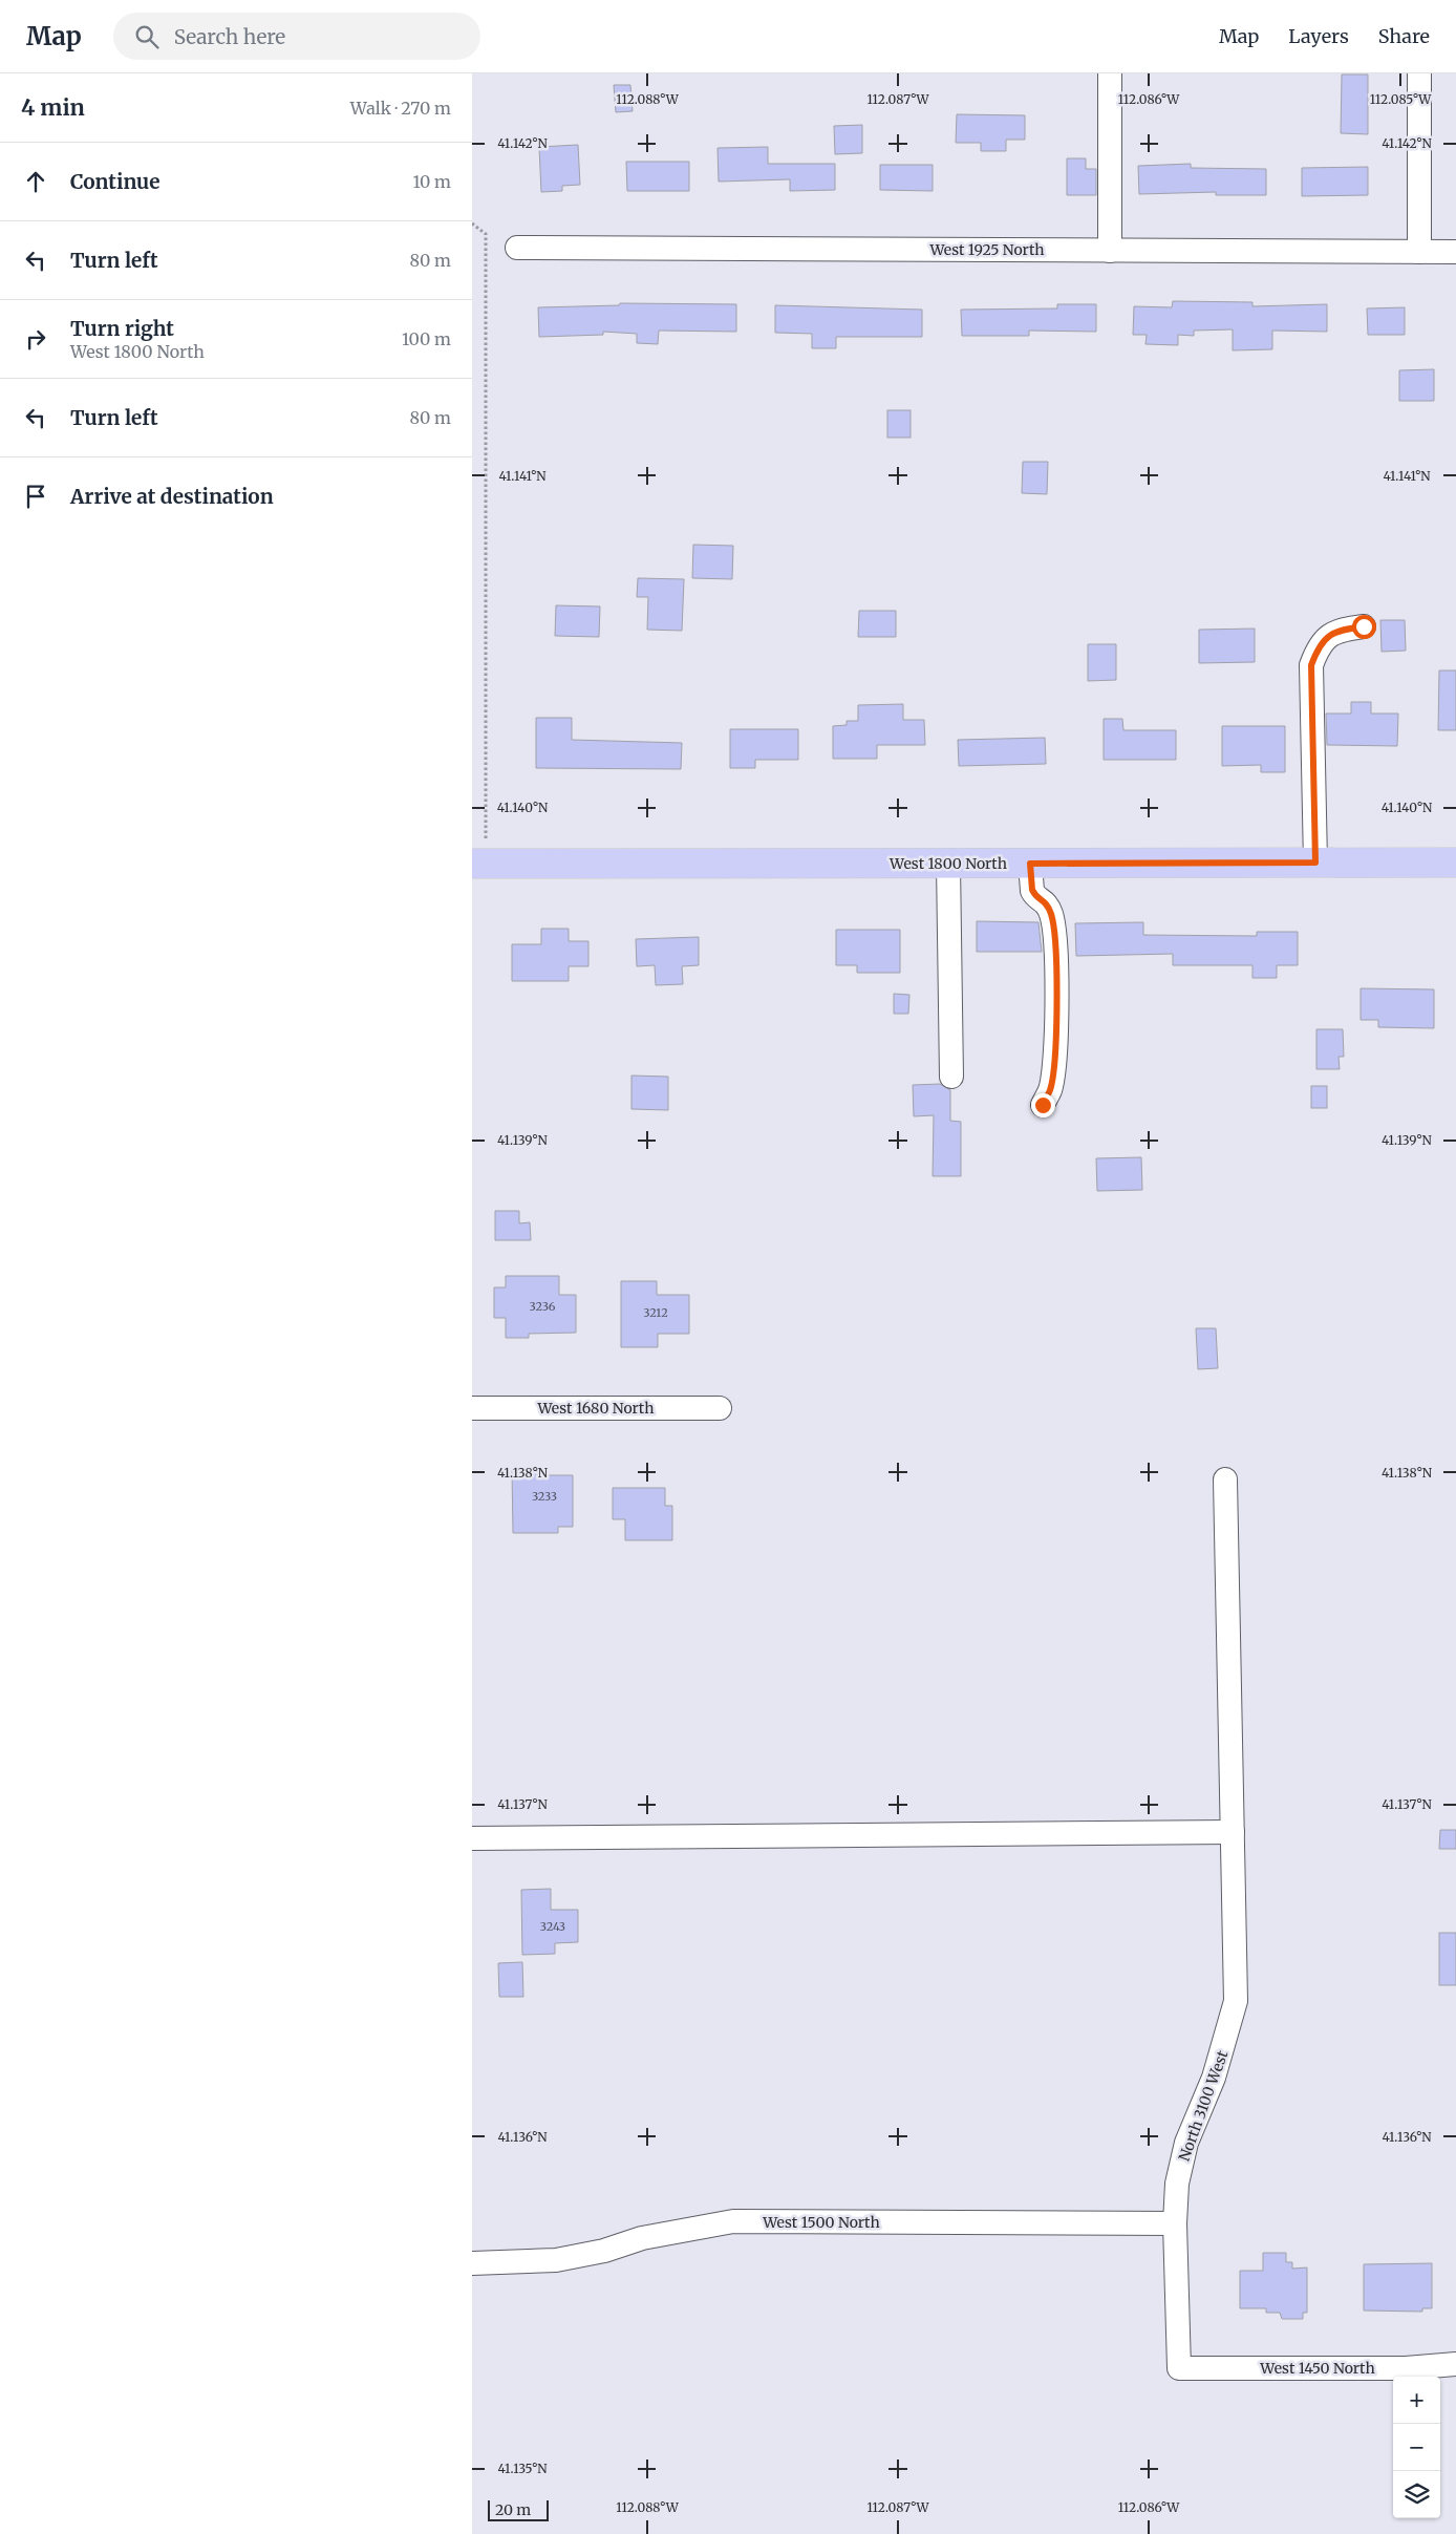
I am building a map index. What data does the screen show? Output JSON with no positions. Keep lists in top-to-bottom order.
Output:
{
  "streets": {
    "main road": ["West 1800 North"],
    "street": [
      "West 1925 North",
      "West 1680 North",
      "North 3100 West",
      "West 1500 North",
      "West 1450 North"
    ]
  },
  "crossings": [
    ["North 3100 West", "West 1500 North"],
    ["North 3100 West", "West 1450 North"]
  ],
  "house_numbers": [
    "3236",
    "3212",
    "3233",
    "3243"
  ],
  "scale_bar": "20 m",
  "page": {
    "header": "Map",
    "search": "Search here",
    "nav": ["Map", "Layers", "Share"],
    "heading": ["4 min", "Walk · 270 m"],
    "list": [
      ["Continue", "10 m"],
      ["Turn left", "80 m"],
      ["Turn right", "West 1800 North", "100 m"],
      ["Turn left", "80 m"],
      "Arrive at destination"
    ],
    "map_buttons": ["+", "−"],
    "scale": "20 m"
  },
  "coordinates": [
    "112.088°W",
    "112.087°W",
    "112.086°W",
    "112.085°W",
    "41.142°N",
    "41.141°N",
    "41.140°N",
    "41.139°N",
    "41.138°N",
    "41.137°N",
    "41.136°N",
    "41.135°N"
  ]
}
